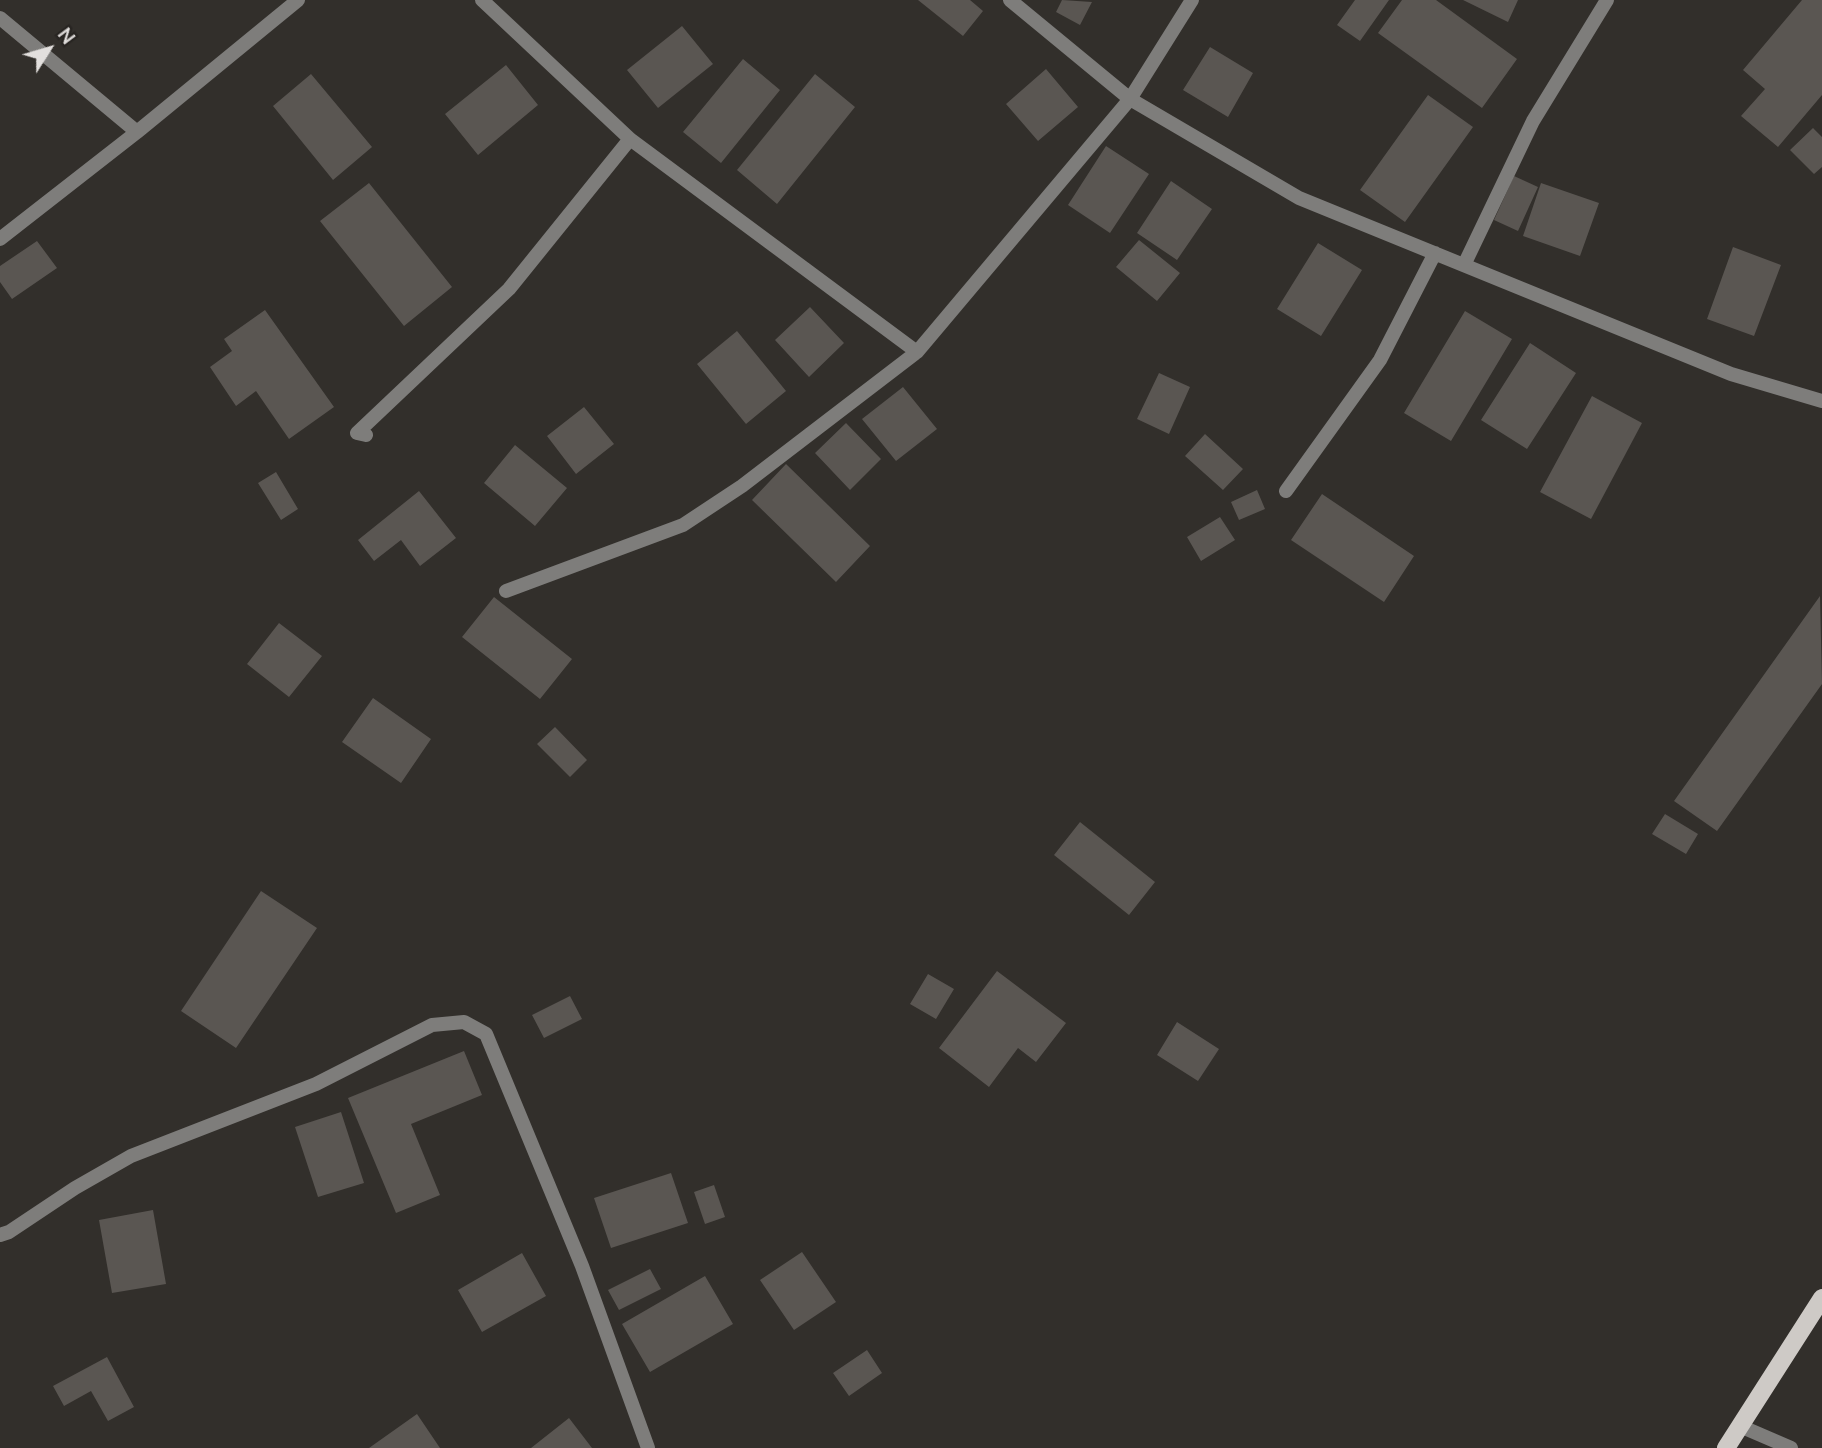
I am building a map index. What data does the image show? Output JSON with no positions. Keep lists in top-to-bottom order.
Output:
{
  "north": "top right"
}
